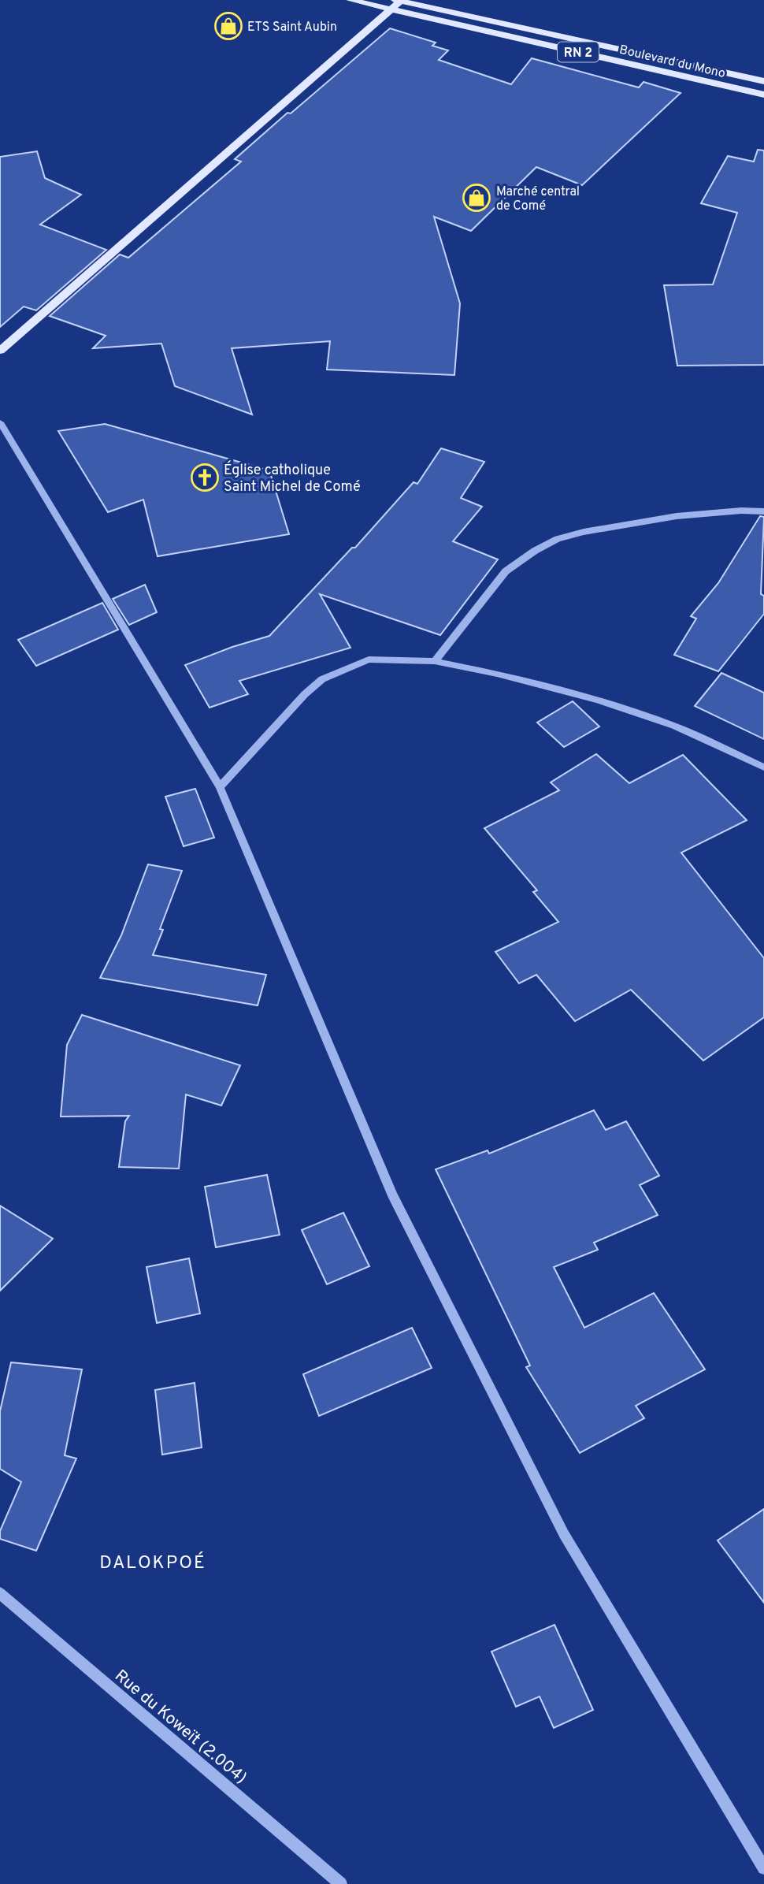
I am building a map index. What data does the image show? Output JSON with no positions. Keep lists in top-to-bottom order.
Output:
{
  "streets": {
    "main road": ["RN 2", "Boulevard du Mono"],
    "street": ["Rue du Koweït (2.004)"]
  },
  "districts": ["DALOKPOÉ"],
  "places": {
    "shop": ["ETS Saint Aubin", "Marché central de Comé"],
    "church": ["Église catholique Saint Michel de Comé"]
  }
}
